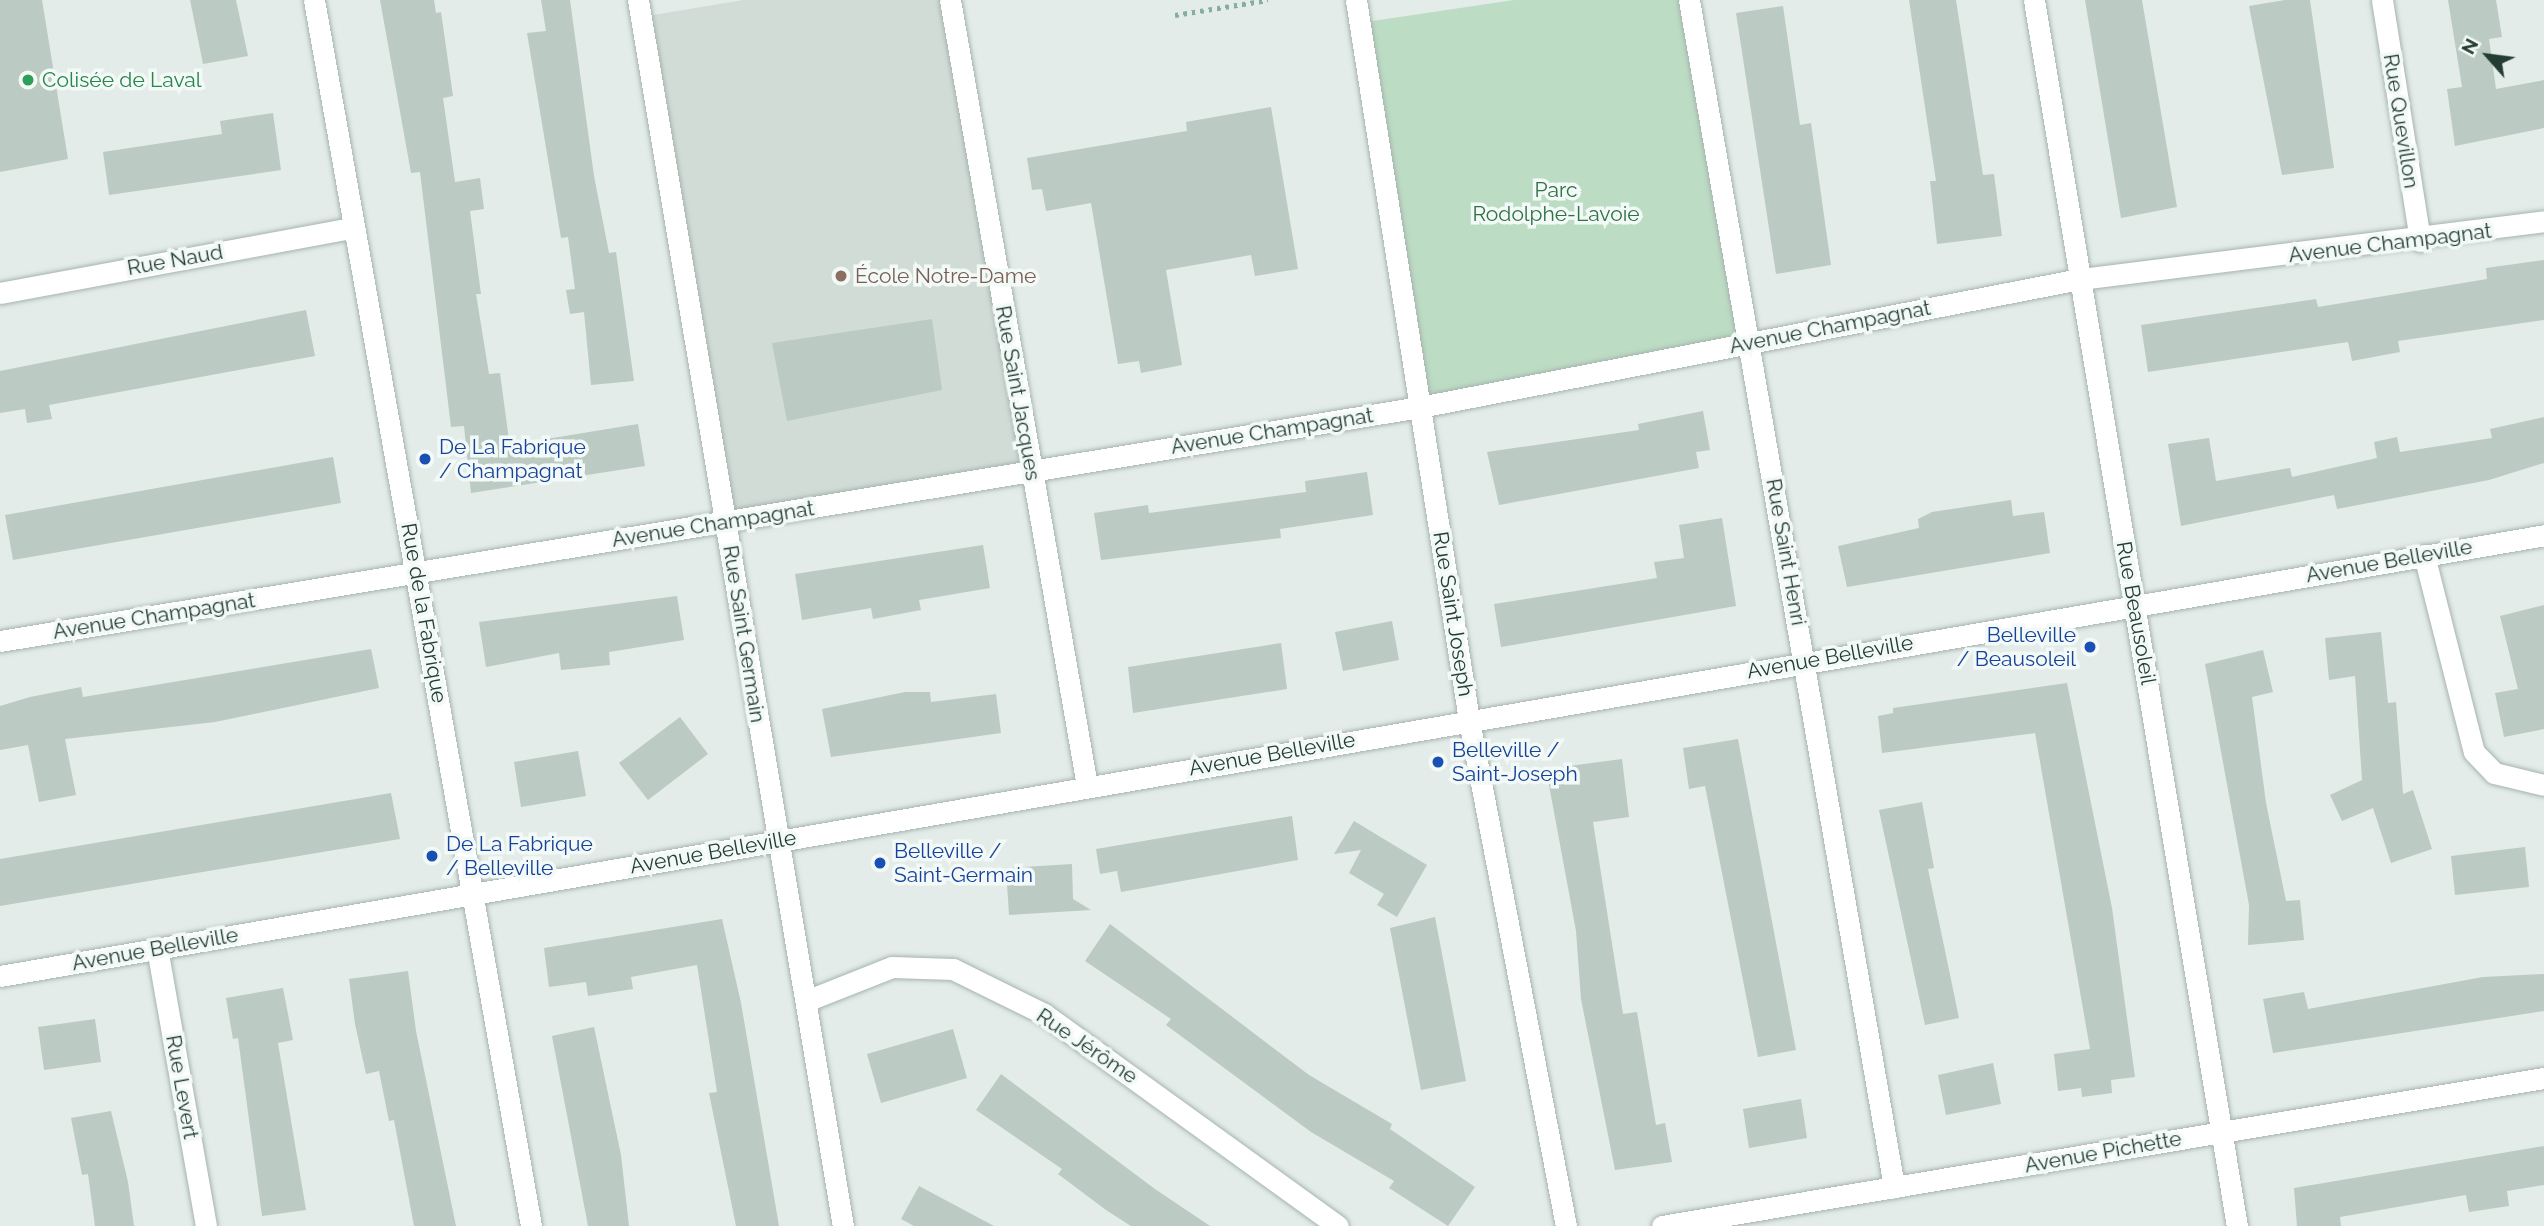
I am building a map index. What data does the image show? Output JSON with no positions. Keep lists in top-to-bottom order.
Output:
{
  "streets": {
    "street": [
      "Rue Quevillon",
      "Avenue Champagnat",
      "Rue Naud",
      "Rue Saint Jacques",
      "Rue Saint Henri",
      "Avenue Belleville",
      "Rue de la Fabrique",
      "Rue Beausoleil",
      "Rue Saint Joseph",
      "Rue Saint Germain",
      "Rue Jérôme",
      "Rue Levert",
      "Avenue Pichette"
    ]
  },
  "crossings": [
    ["Rue Quevillon", "Avenue Champagnat"],
    ["Avenue Champagnat", "Rue Saint Jacques"],
    ["Avenue Champagnat", "Rue Saint Henri"],
    ["Avenue Champagnat", "Rue de la Fabrique"],
    ["Avenue Champagnat", "Rue Beausoleil"],
    ["Avenue Champagnat", "Rue Saint Joseph"],
    ["Avenue Champagnat", "Rue Saint Germain"],
    ["Rue Naud", "Rue de la Fabrique"],
    ["Rue Saint Jacques", "Avenue Belleville"],
    ["Rue Saint Henri", "Avenue Belleville"],
    ["Rue Saint Henri", "Avenue Pichette"],
    ["Avenue Belleville", "Rue de la Fabrique"],
    ["Avenue Belleville", "Rue Beausoleil"],
    ["Avenue Belleville", "Rue Saint Joseph"],
    ["Avenue Belleville", "Rue Saint Germain"],
    ["Avenue Belleville", "Rue Levert"],
    ["Rue Beausoleil", "Avenue Pichette"],
    ["Rue Saint Germain", "Rue Jérôme"]
  ],
  "parks": ["Parc Rodolphe-Lavoie"],
  "places": [
    "Colisée de Laval",
    "École Notre-Dame",
    "De La Fabrique / Champagnat",
    "Belleville / Beausoleil",
    "Belleville / Saint-Joseph",
    "De La Fabrique / Belleville",
    "Belleville / Saint-Germain"
  ],
  "north": "top left"
}
